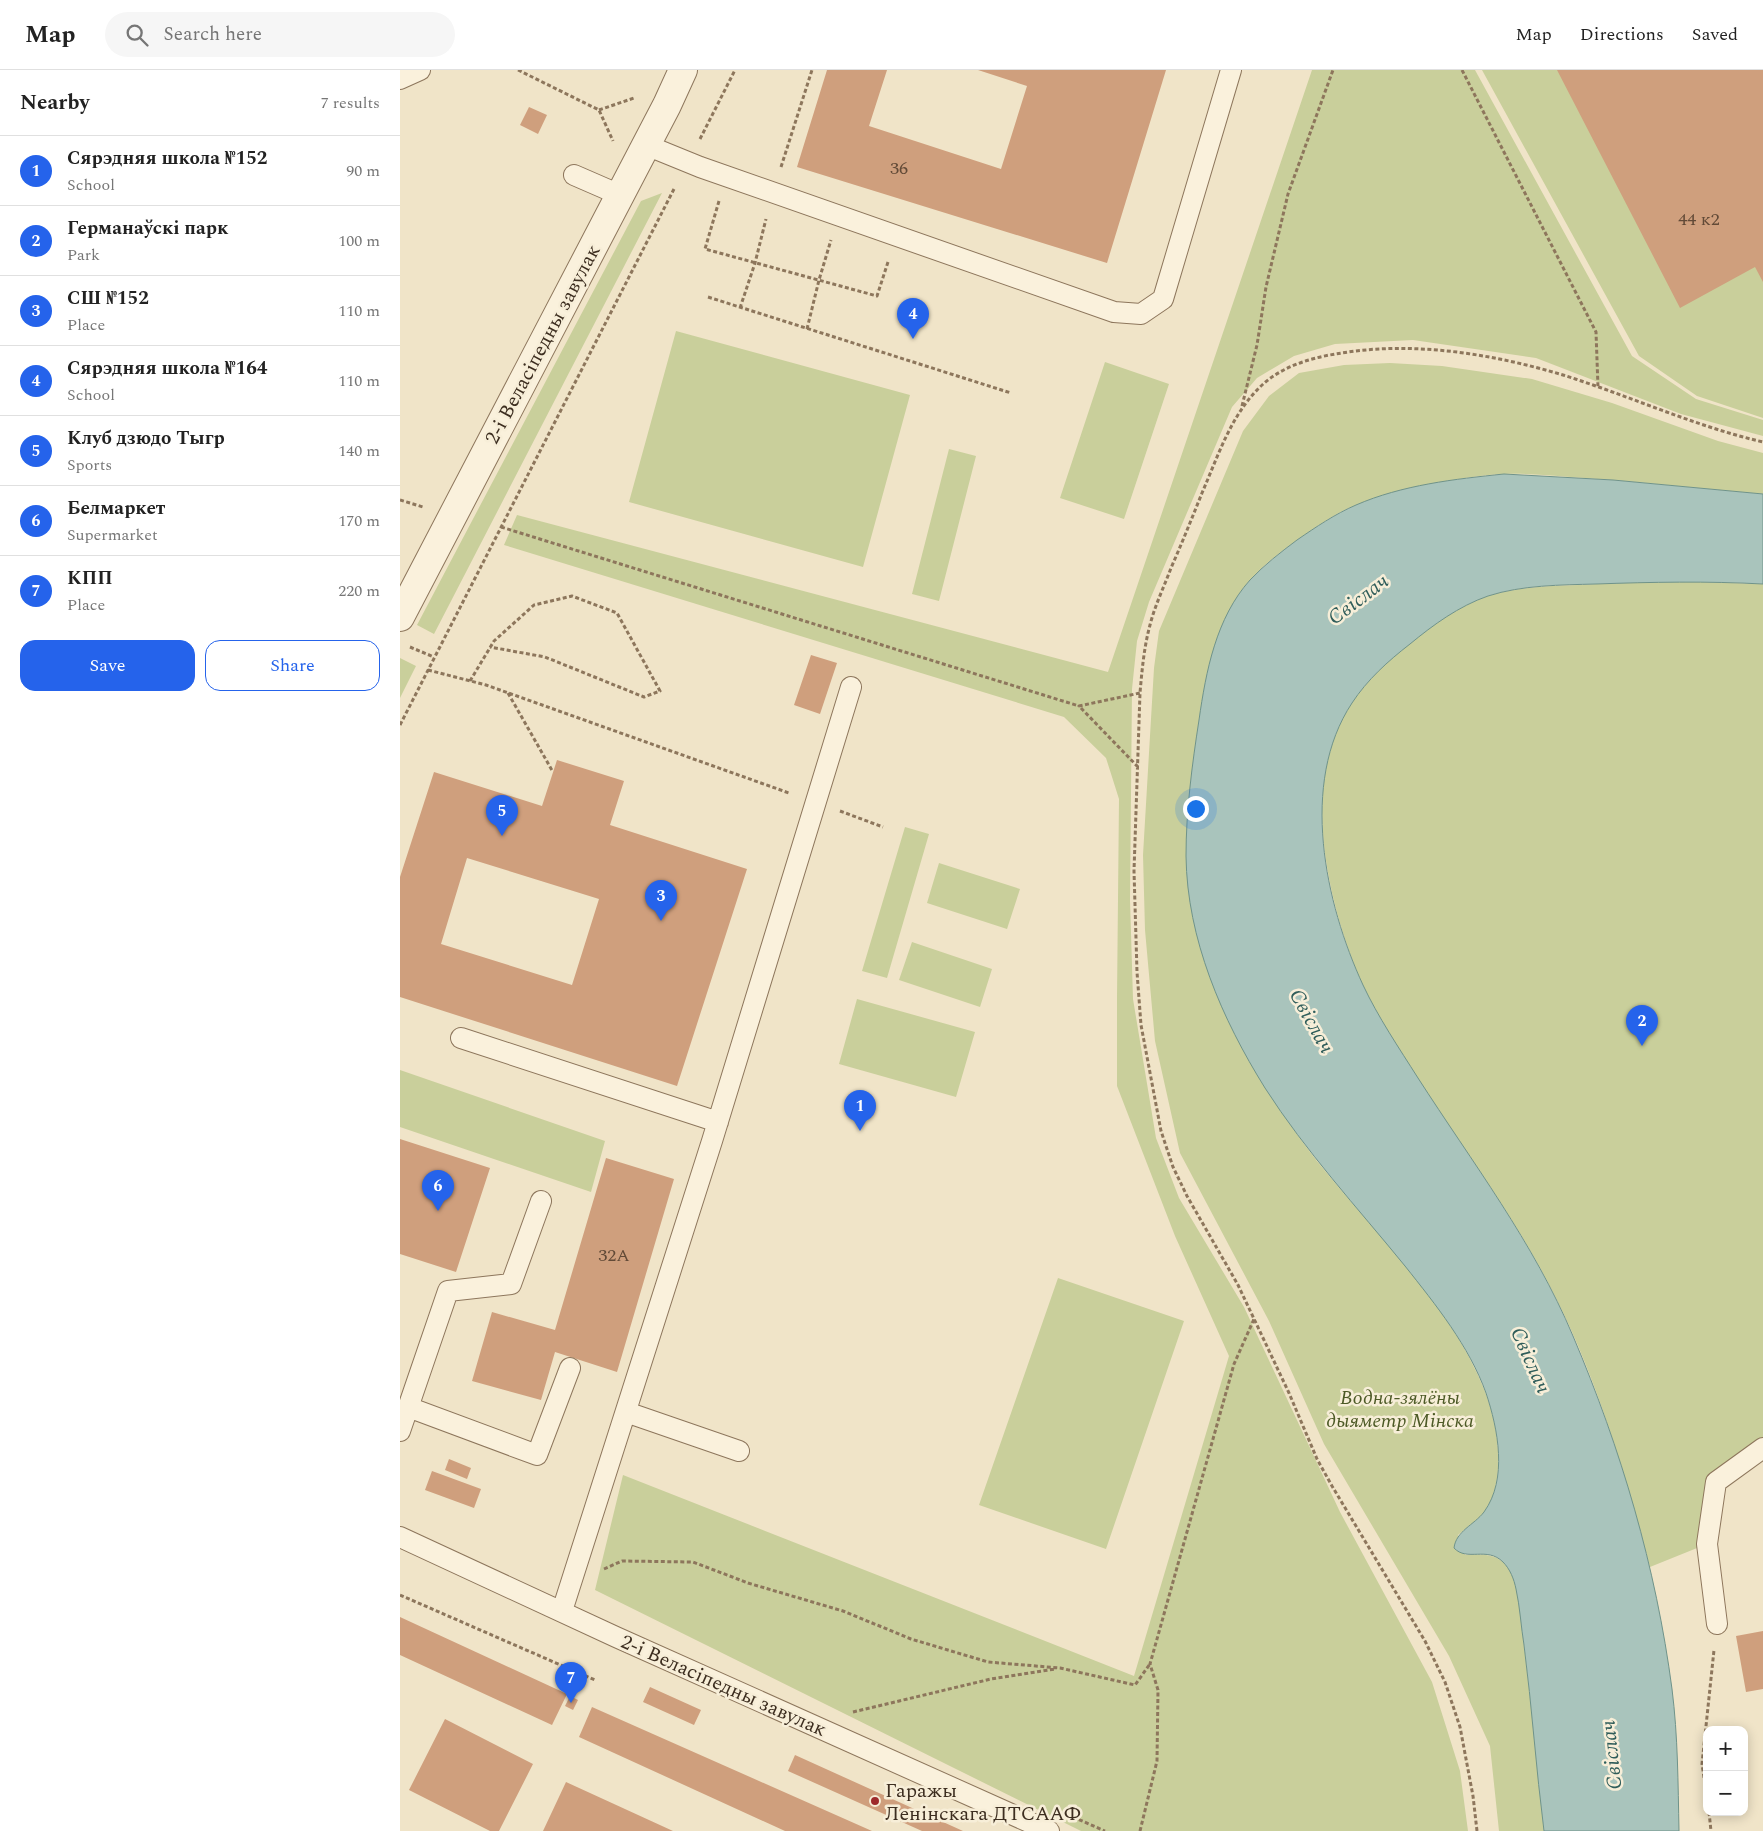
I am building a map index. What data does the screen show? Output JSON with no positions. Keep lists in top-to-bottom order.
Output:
{
  "streets": {
    "street": ["2-і Веласіпедны завулак"]
  },
  "water": ["Свіслач"],
  "parks": ["Водна-зялёны дыяметр Мінска"],
  "places": ["Гаражы Ленінскага ДТСААФ"],
  "house_numbers": ["36", "44 к2", "32А"],
  "page": {
    "header": "Map",
    "search": "Search here",
    "nav": ["Map", "Directions", "Saved"],
    "heading": ["Nearby", "7 results"],
    "list": [
      {
        "mark": "1",
        "name": "Сярэдняя школа №152",
        "note": "School",
        "value": "90 m"
      },
      {
        "mark": "2",
        "name": "Германаўскі парк",
        "note": "Park",
        "value": "100 m"
      },
      {
        "mark": "3",
        "name": "СШ №152",
        "note": "Place",
        "value": "110 m"
      },
      {
        "mark": "4",
        "name": "Сярэдняя школа №164",
        "note": "School",
        "value": "110 m"
      },
      {
        "mark": "5",
        "name": "Клуб дзюдо Тыгр",
        "note": "Sports",
        "value": "140 m"
      },
      {
        "mark": "6",
        "name": "Белмаркет",
        "note": "Supermarket",
        "value": "170 m"
      },
      {
        "mark": "7",
        "name": "КПП",
        "note": "Place",
        "value": "220 m"
      }
    ],
    "pins": [
      "4",
      "5",
      "3",
      "2",
      "1",
      "6",
      "7"
    ],
    "buttons": ["Save", "Share"],
    "map_buttons": ["+", "−"]
  }
}
